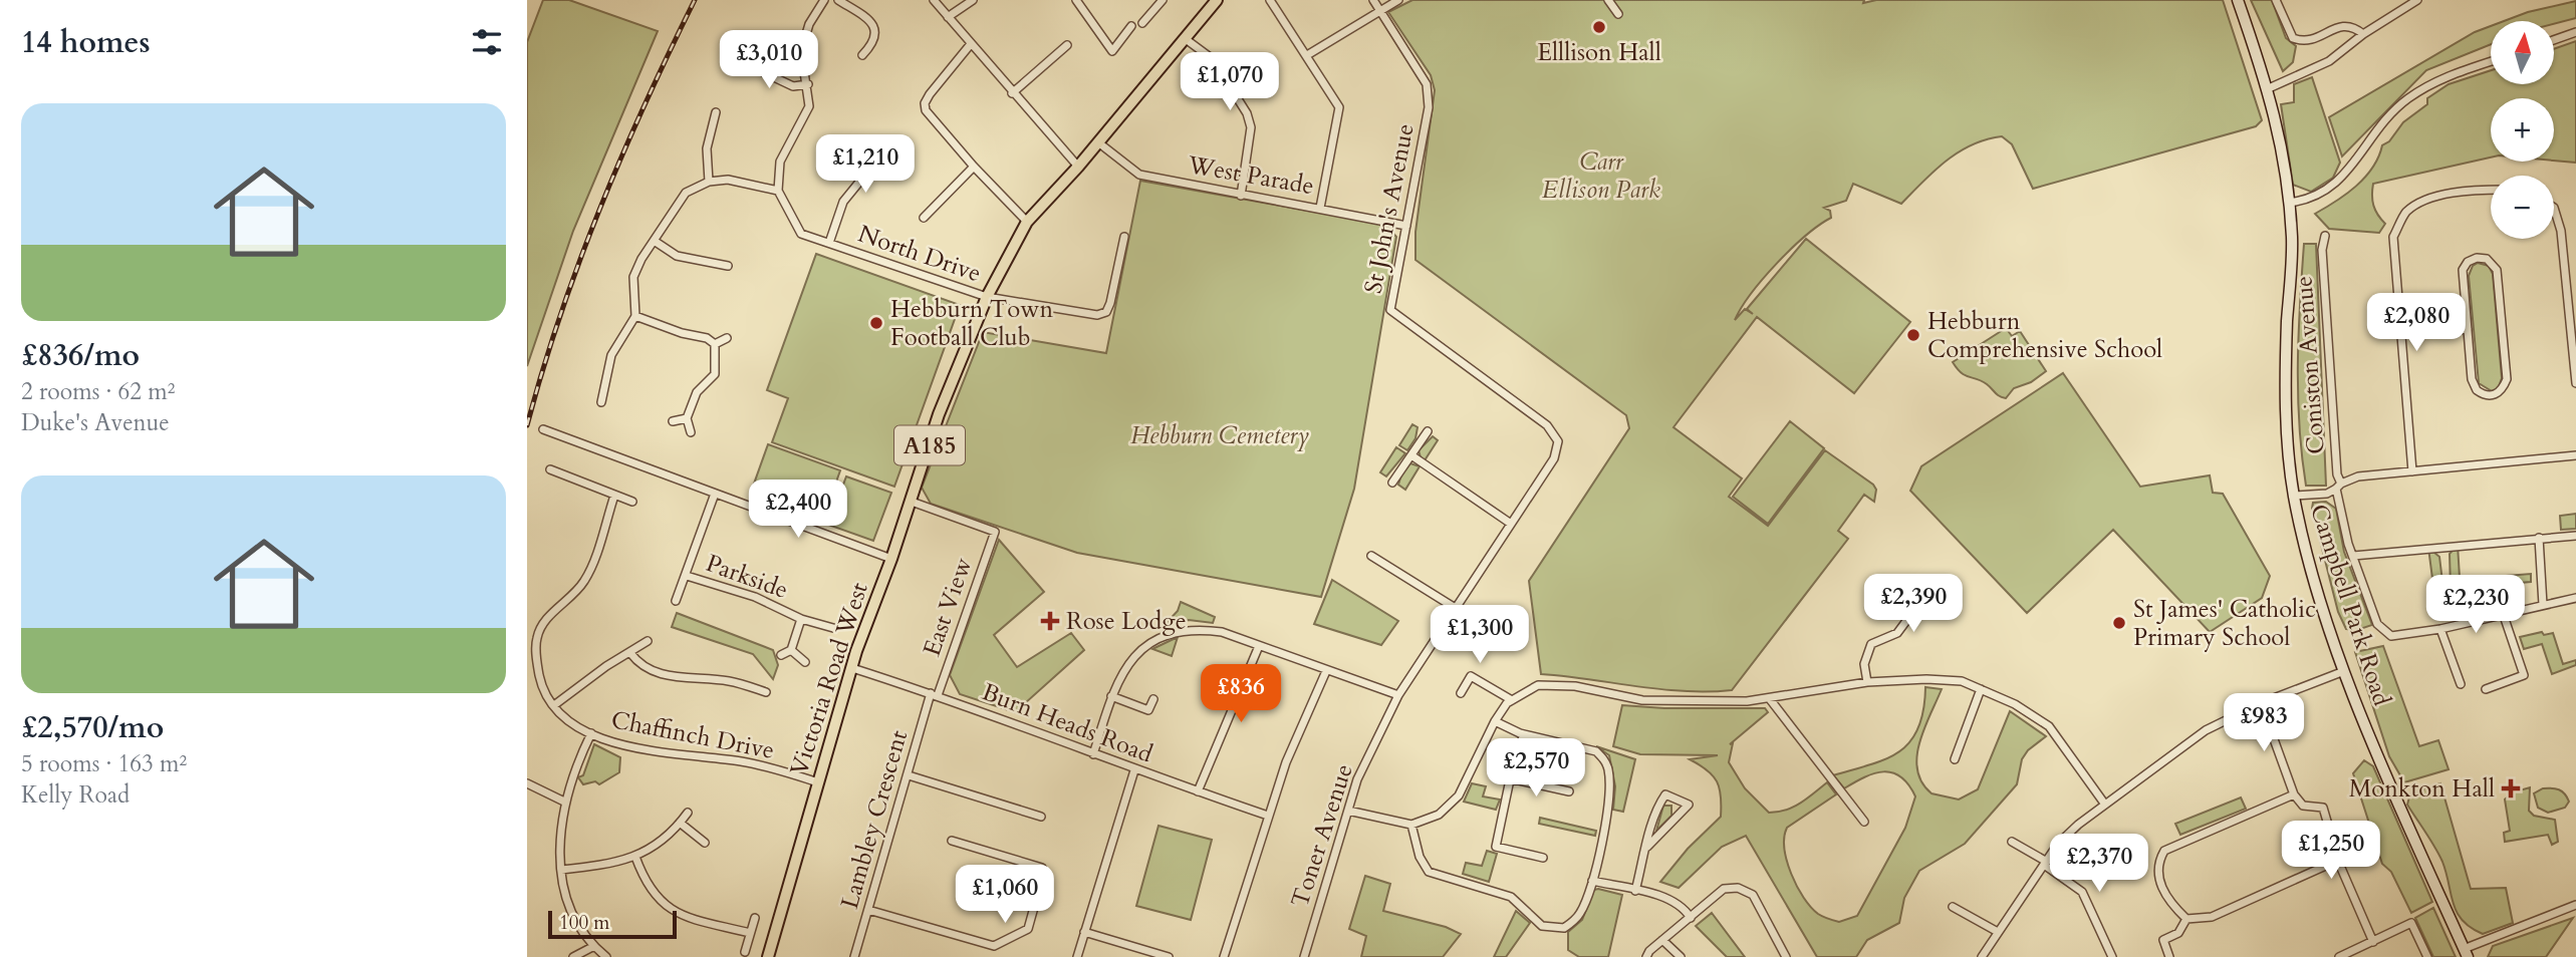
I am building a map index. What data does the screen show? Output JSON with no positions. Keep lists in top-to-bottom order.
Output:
{
  "streets": {
    "main road": ["A185", "Victoria Road West"],
    "street": [
      "West Parade",
      "St John's Avenue",
      "North Drive",
      "Coniston Avenue",
      "Parkside",
      "Campbell Park Road",
      "East View",
      "Burn Heads Road",
      "Chaffinch Drive",
      "Lambley Crescent",
      "Toner Avenue"
    ]
  },
  "crossings": [
    ["West Parade", "St John's Avenue"],
    ["West Parade", "Victoria Road West"],
    ["St John's Avenue", "Toner Avenue"],
    ["North Drive", "Victoria Road West"],
    ["East View", "Victoria Road West"],
    ["East View", "Burn Heads Road"],
    ["East View", "Lambley Crescent"],
    ["Victoria Road West", "Burn Heads Road"],
    ["Victoria Road West", "Chaffinch Drive"],
    ["Burn Heads Road", "Lambley Crescent"]
  ],
  "parks": ["Carr Ellison Park", "Hebburn Cemetery"],
  "places": {
    "other": [
      "Elllison Hall",
      "Hebburn Town Football Club",
      "Hebburn Comprehensive School",
      "St James' Catholic Primary School"
    ],
    "health": ["Rose Lodge", "Monkton Hall"]
  },
  "scale_bar": "100 m",
  "north": "top",
  "page": {
    "heading": "14 homes",
    "map_buttons": ["+", "−"],
    "price": [
      "£3,010",
      "£1,070",
      "£1,210",
      "£2,080",
      "£2,400",
      "£2,390",
      "£2,230",
      "£1,300",
      "£836",
      "£983",
      "£2,570",
      "£1,250",
      "£2,370",
      "£1,060"
    ],
    "list": [
      {
        "name": "£836/mo",
        "note": "2 rooms · 62 m² · Duke's Avenue"
      },
      {
        "name": "£2,570/mo",
        "note": "5 rooms · 163 m² · Kelly Road"
      }
    ],
    "scale": "100 m"
  }
}
